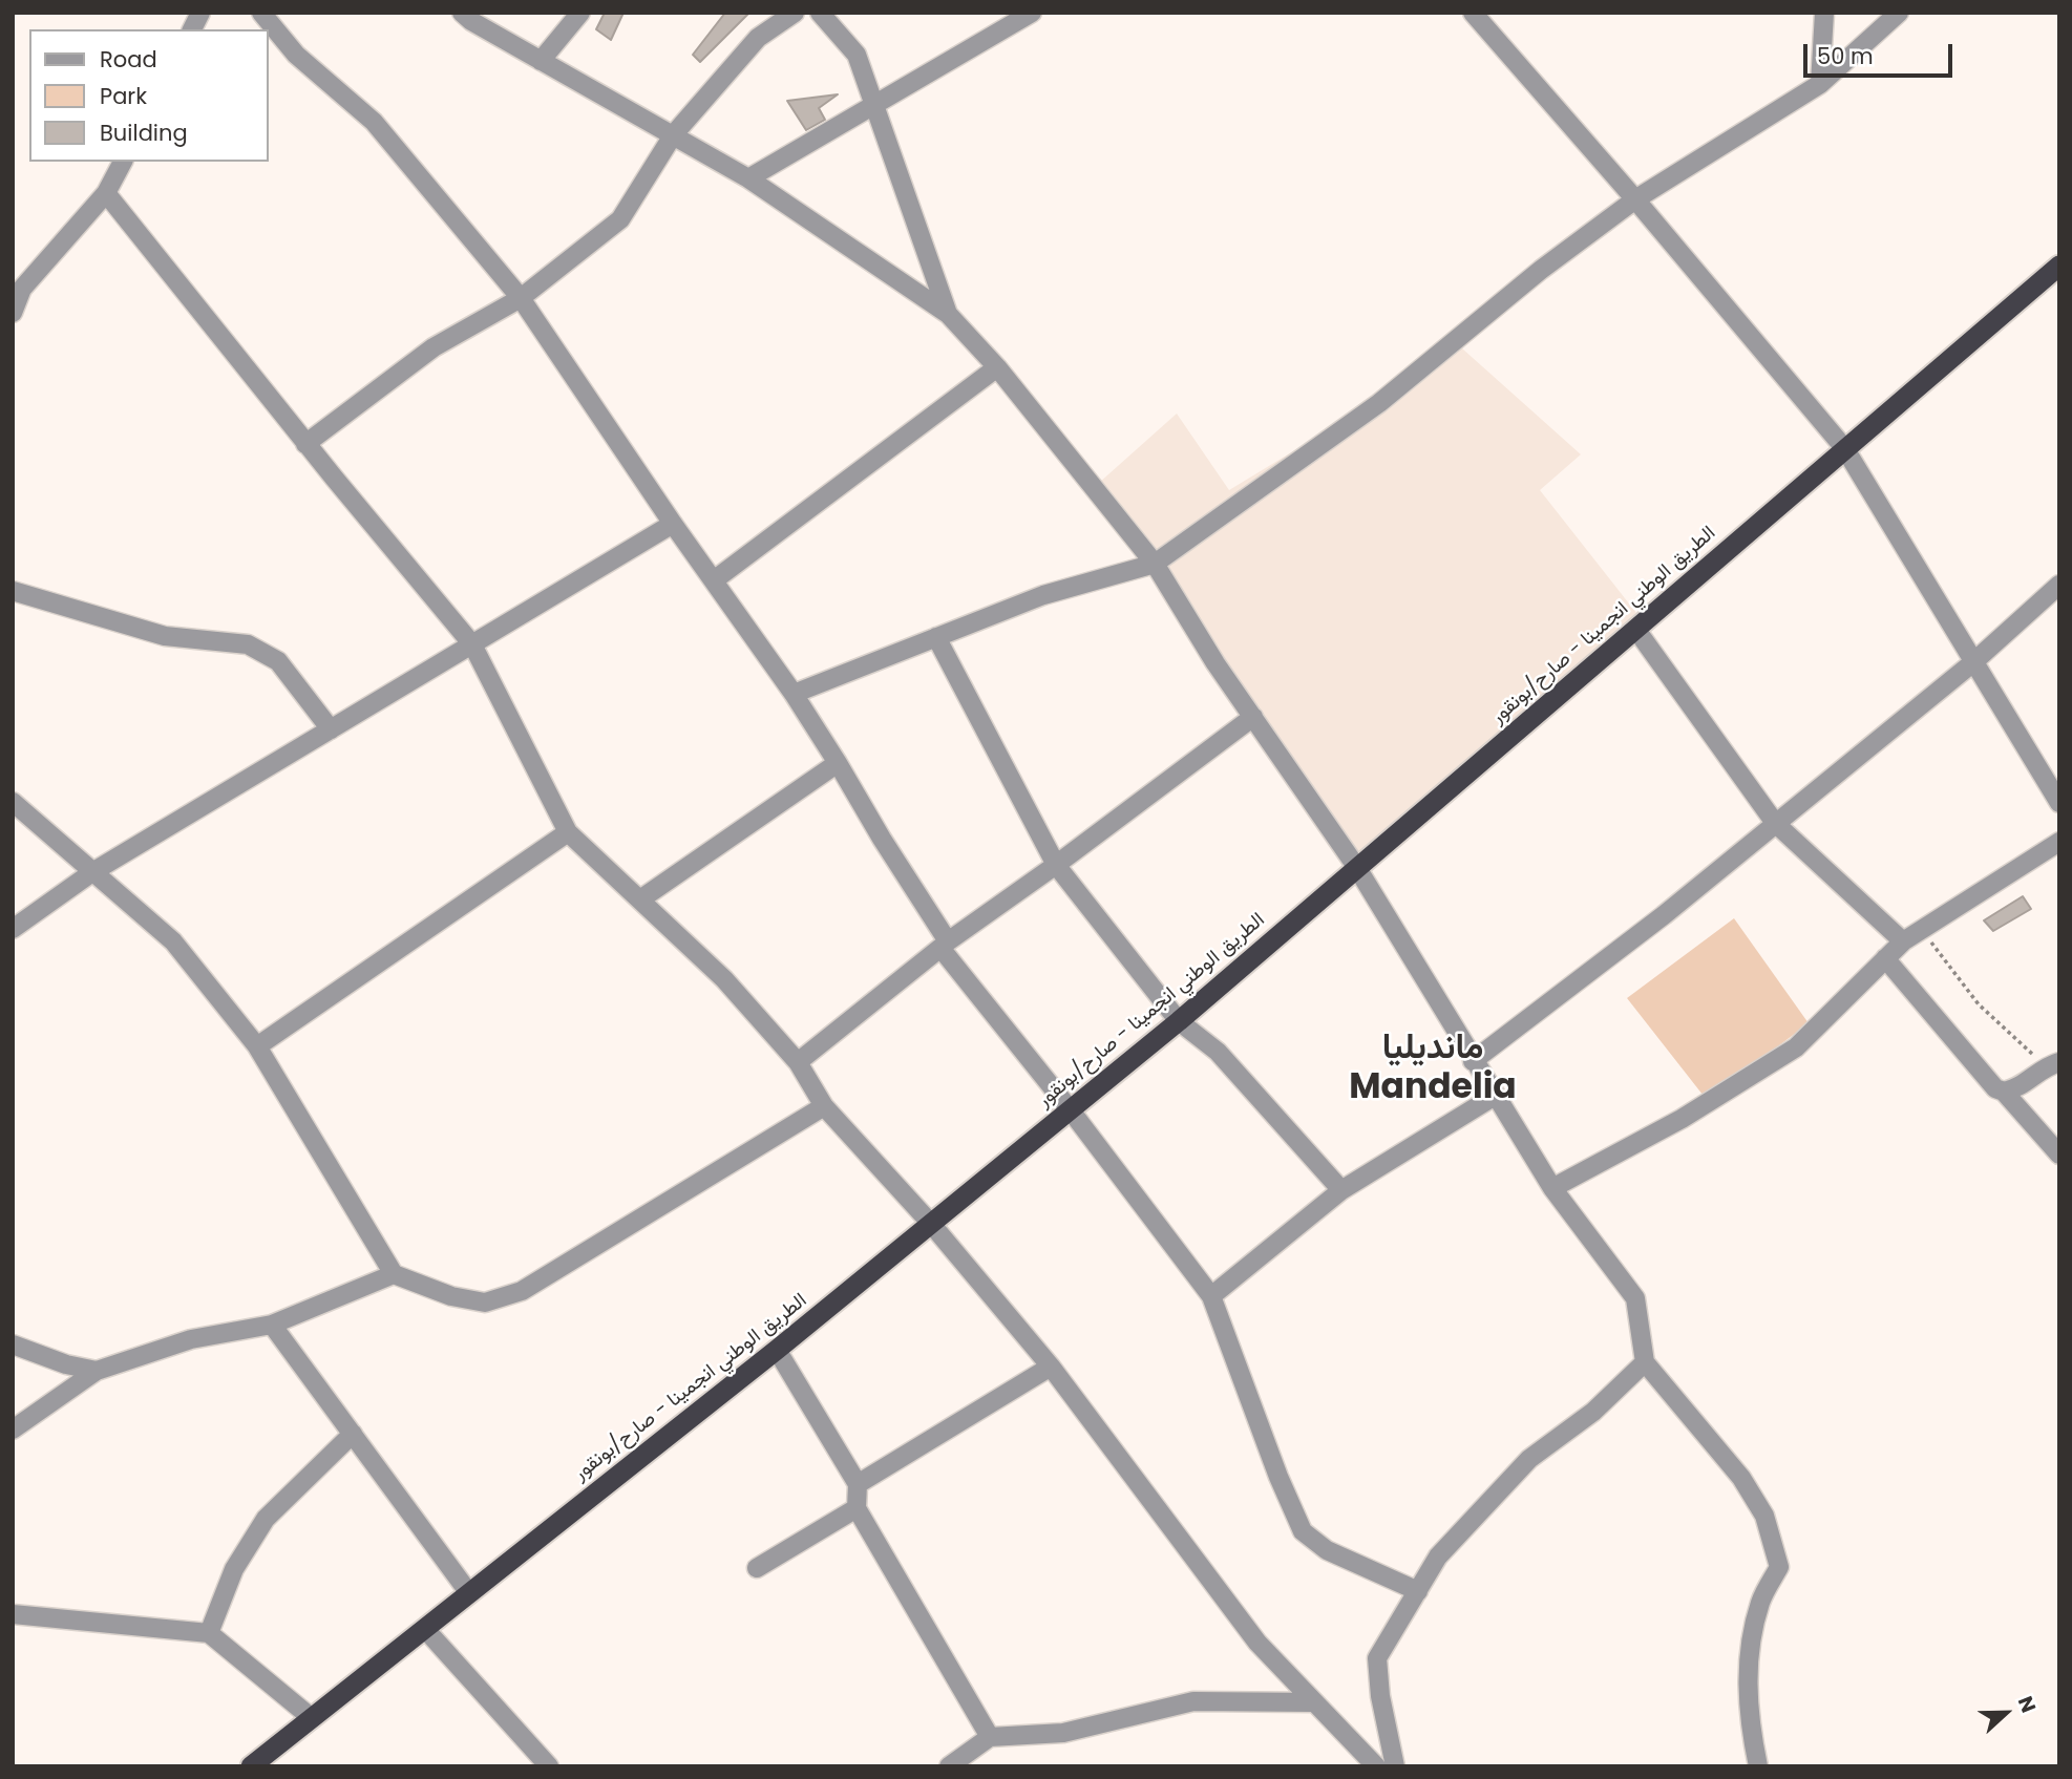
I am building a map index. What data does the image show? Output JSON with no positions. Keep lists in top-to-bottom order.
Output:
{
  "streets": {
    "highway": ["الطريق الوطني انجمينا - صارح/بونقور"]
  },
  "districts": ["مانديليا Mandelia"],
  "legend": ["Road", "Park", "Building"],
  "scale_bar": "50 m",
  "north": "right"
}
